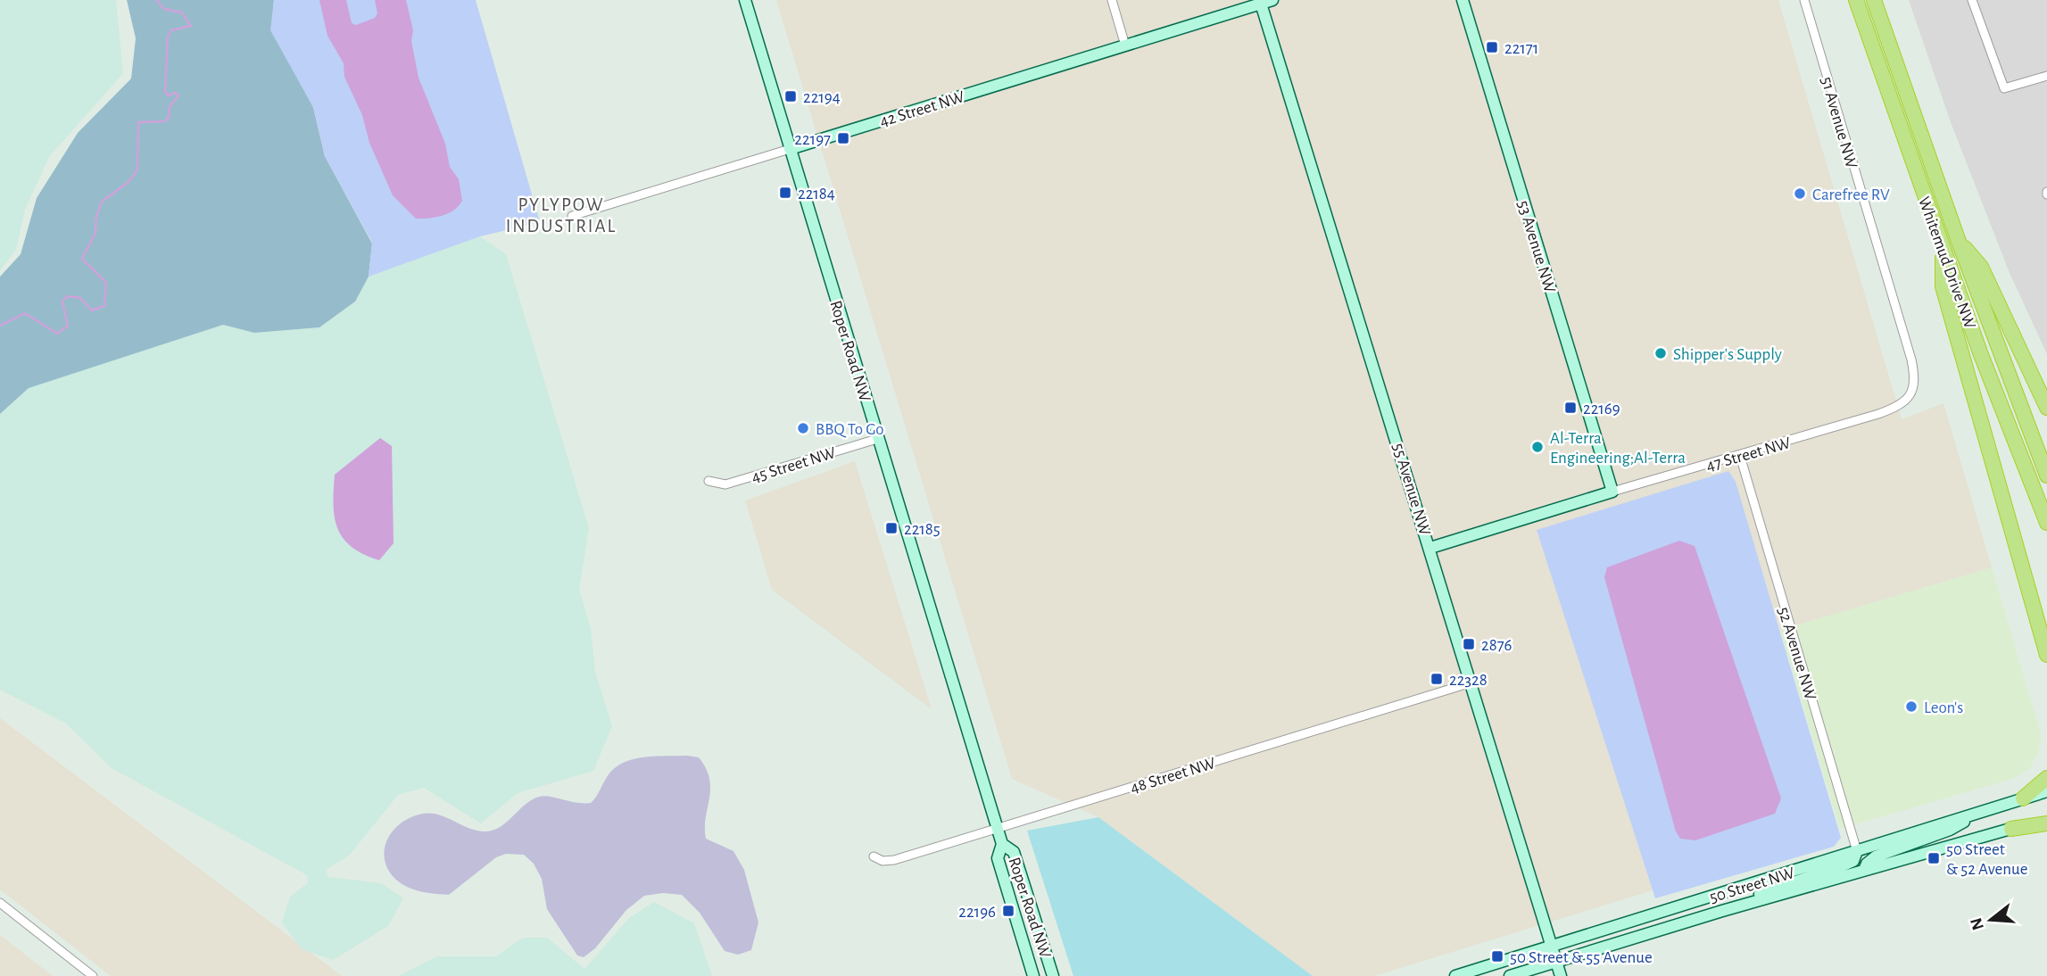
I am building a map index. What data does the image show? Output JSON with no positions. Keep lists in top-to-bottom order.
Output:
{
  "streets": {
    "highway": ["Whitemud Drive NW"],
    "main road": [
      "42 Street NW",
      "53 Avenue NW",
      "Roper Road NW",
      "47 Street NW",
      "55 Avenue NW",
      "50 Street NW"
    ],
    "street": [
      "51 Avenue NW",
      "45 Street NW",
      "52 Avenue NW",
      "48 Street NW"
    ]
  },
  "crossings": [
    ["42 Street NW", "Roper Road NW"],
    ["42 Street NW", "55 Avenue NW"],
    ["51 Avenue NW", "47 Street NW"],
    ["53 Avenue NW", "47 Street NW"],
    ["Roper Road NW", "45 Street NW"],
    ["Roper Road NW", "48 Street NW"],
    ["47 Street NW", "55 Avenue NW"],
    ["47 Street NW", "52 Avenue NW"],
    ["55 Avenue NW", "48 Street NW"],
    ["55 Avenue NW", "50 Street NW"],
    ["52 Avenue NW", "50 Street NW"]
  ],
  "districts": ["PYLYPOW INDUSTRIAL"],
  "places": {
    "transit": [
      "22171",
      "22194",
      "22197",
      "22184",
      "22169",
      "22185",
      "2876",
      "22328",
      "50 Street & 52 Avenue",
      "22196",
      "50 Street & 55 Avenue"
    ],
    "other": [
      "Carefree RV",
      "Shipper's Supply",
      "BBQ To Go",
      "Al-Terra Engineering;Al-Terra",
      "Leon's"
    ]
  },
  "north": "left"
}
